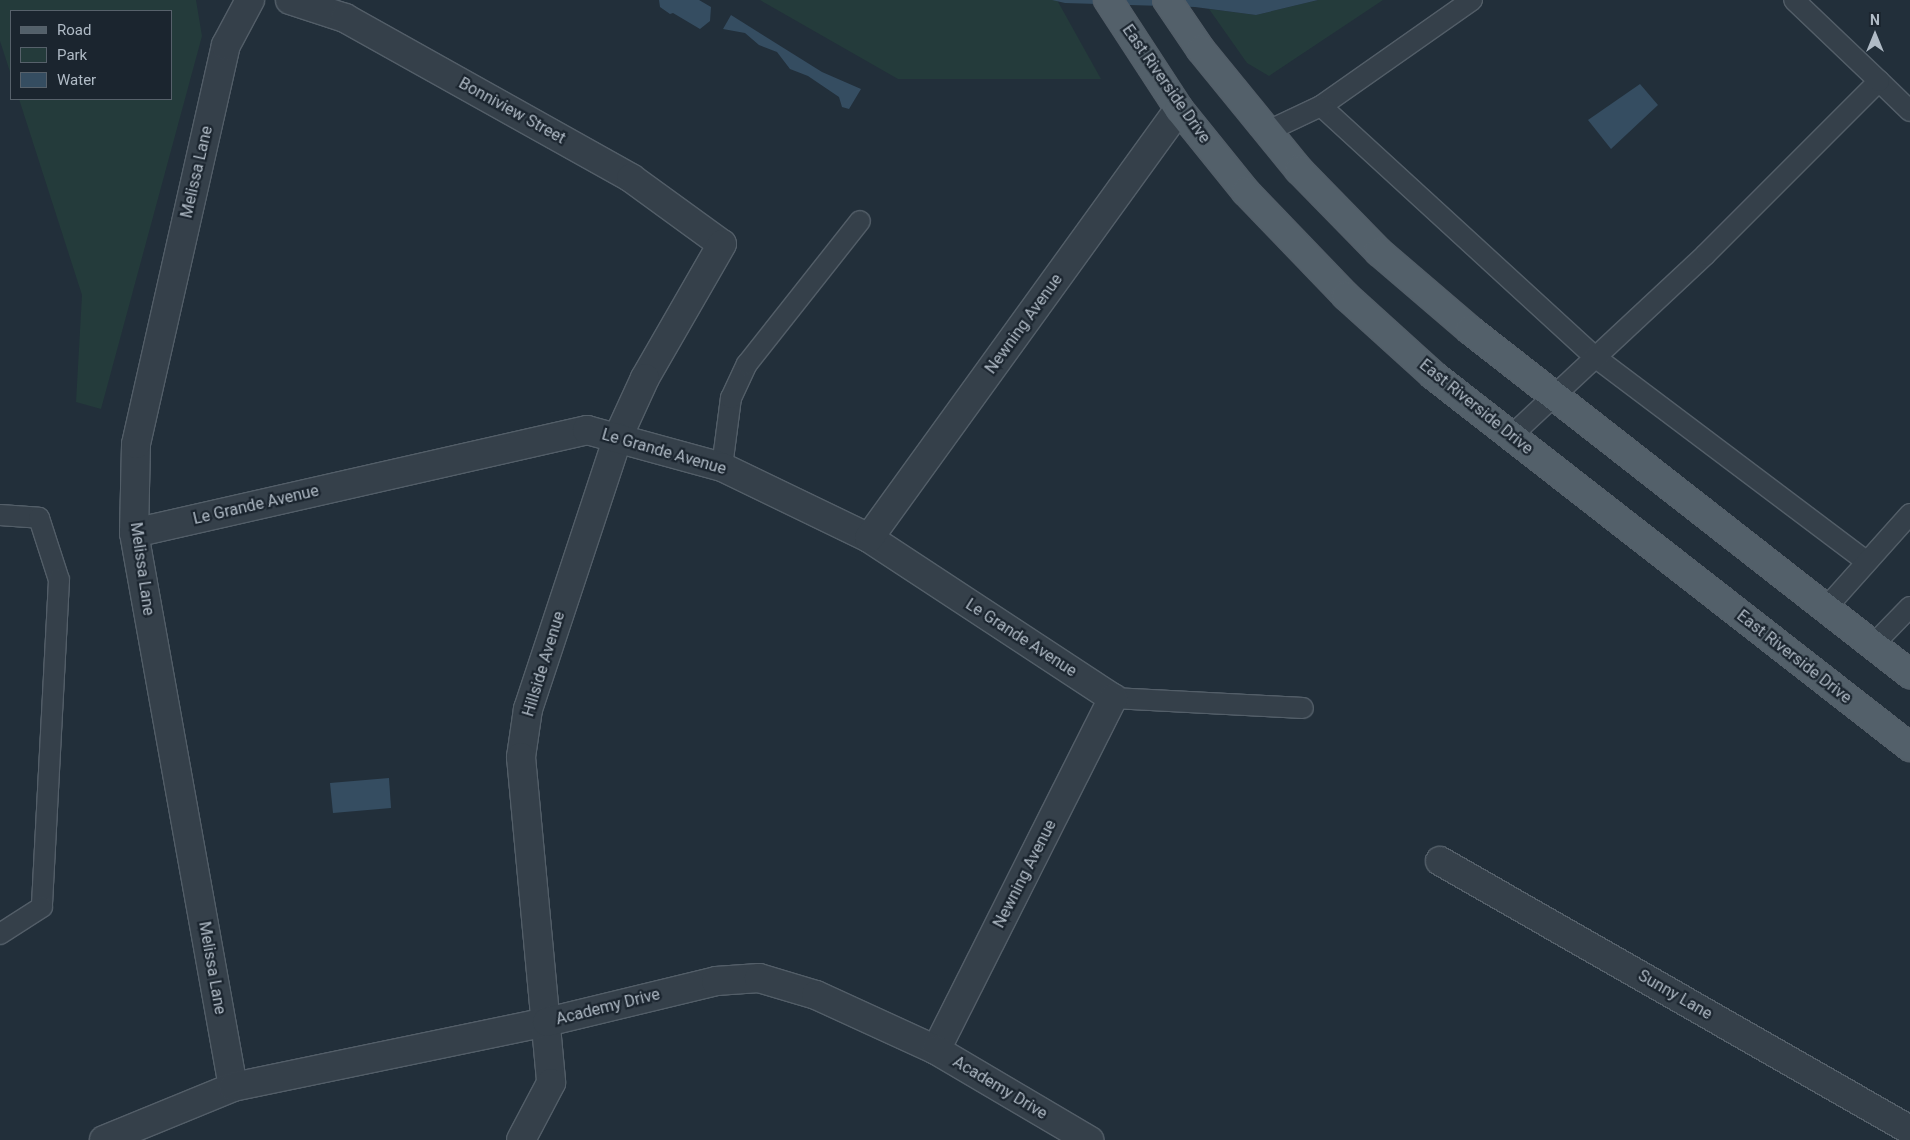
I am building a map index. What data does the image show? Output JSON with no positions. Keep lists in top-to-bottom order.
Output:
{
  "streets": {
    "main road": ["East Riverside Drive"],
    "street": [
      "Bonniview Street",
      "Melissa Lane",
      "Newning Avenue",
      "Le Grande Avenue",
      "Hillside Avenue",
      "Sunny Lane",
      "Academy Drive"
    ]
  },
  "crossings": [
    ["East Riverside Drive", "Newning Avenue"],
    ["Bonniview Street", "Hillside Avenue"],
    ["Melissa Lane", "Le Grande Avenue"],
    ["Melissa Lane", "Academy Drive"],
    ["Newning Avenue", "Le Grande Avenue"],
    ["Newning Avenue", "Academy Drive"],
    ["Le Grande Avenue", "Hillside Avenue"],
    ["Hillside Avenue", "Academy Drive"]
  ],
  "legend": ["Road", "Park", "Water"],
  "north": "top"
}
